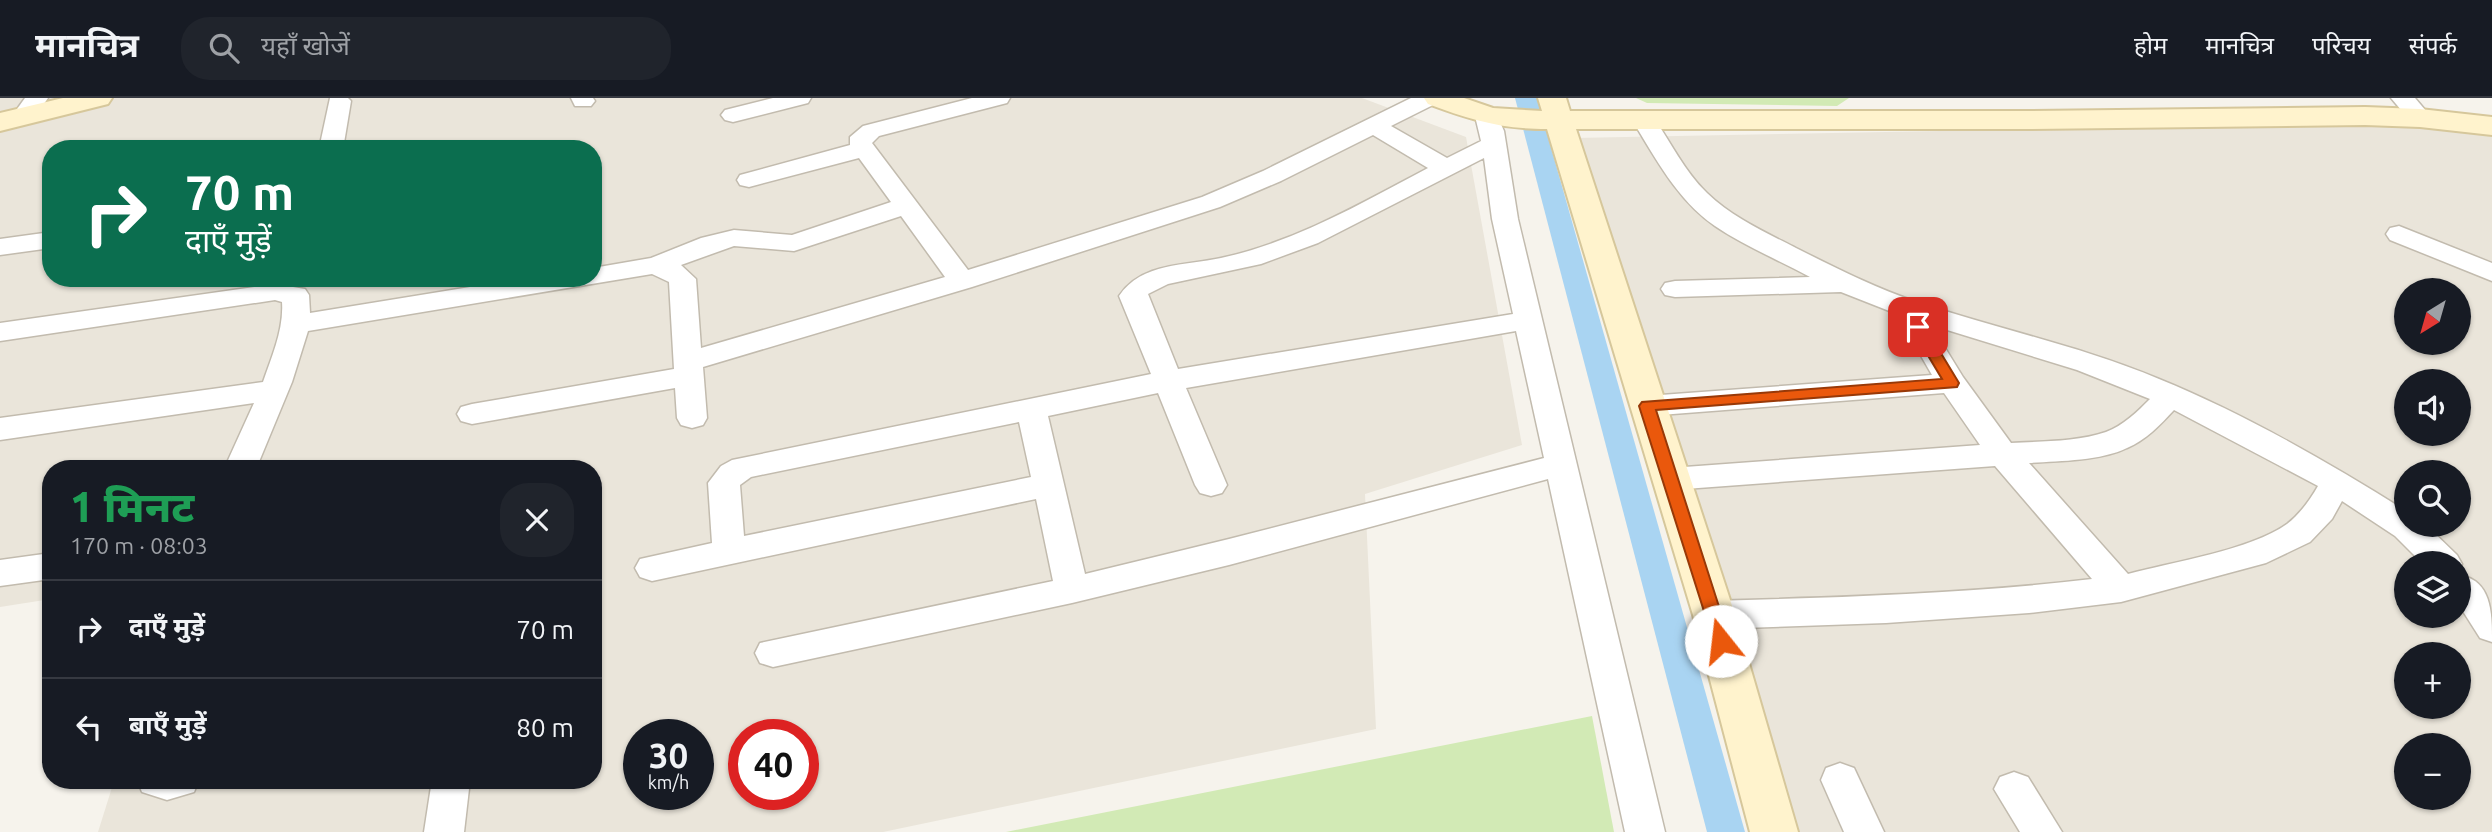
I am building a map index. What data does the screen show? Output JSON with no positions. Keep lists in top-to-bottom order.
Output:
{
  "north": "bottom left",
  "page": {
    "header": "मानचित्र",
    "search": "यहाँ खोजें",
    "nav": [
      "होम",
      "मानचित्र",
      "परिचय",
      "संपर्क"
    ],
    "turn": ["70 m", "दाएँ मुड़ें"],
    "map_buttons": ["+", "−"],
    "heading": ["1 मिनट", "170 m · 08:03"],
    "list": [
      {
        "name": "दाएँ मुड़ें",
        "value": "70 m"
      },
      {
        "name": "बाएँ मुड़ें",
        "value": "80 m"
      }
    ],
    "speed": "30 km/h",
    "limit": "40"
  }
}
